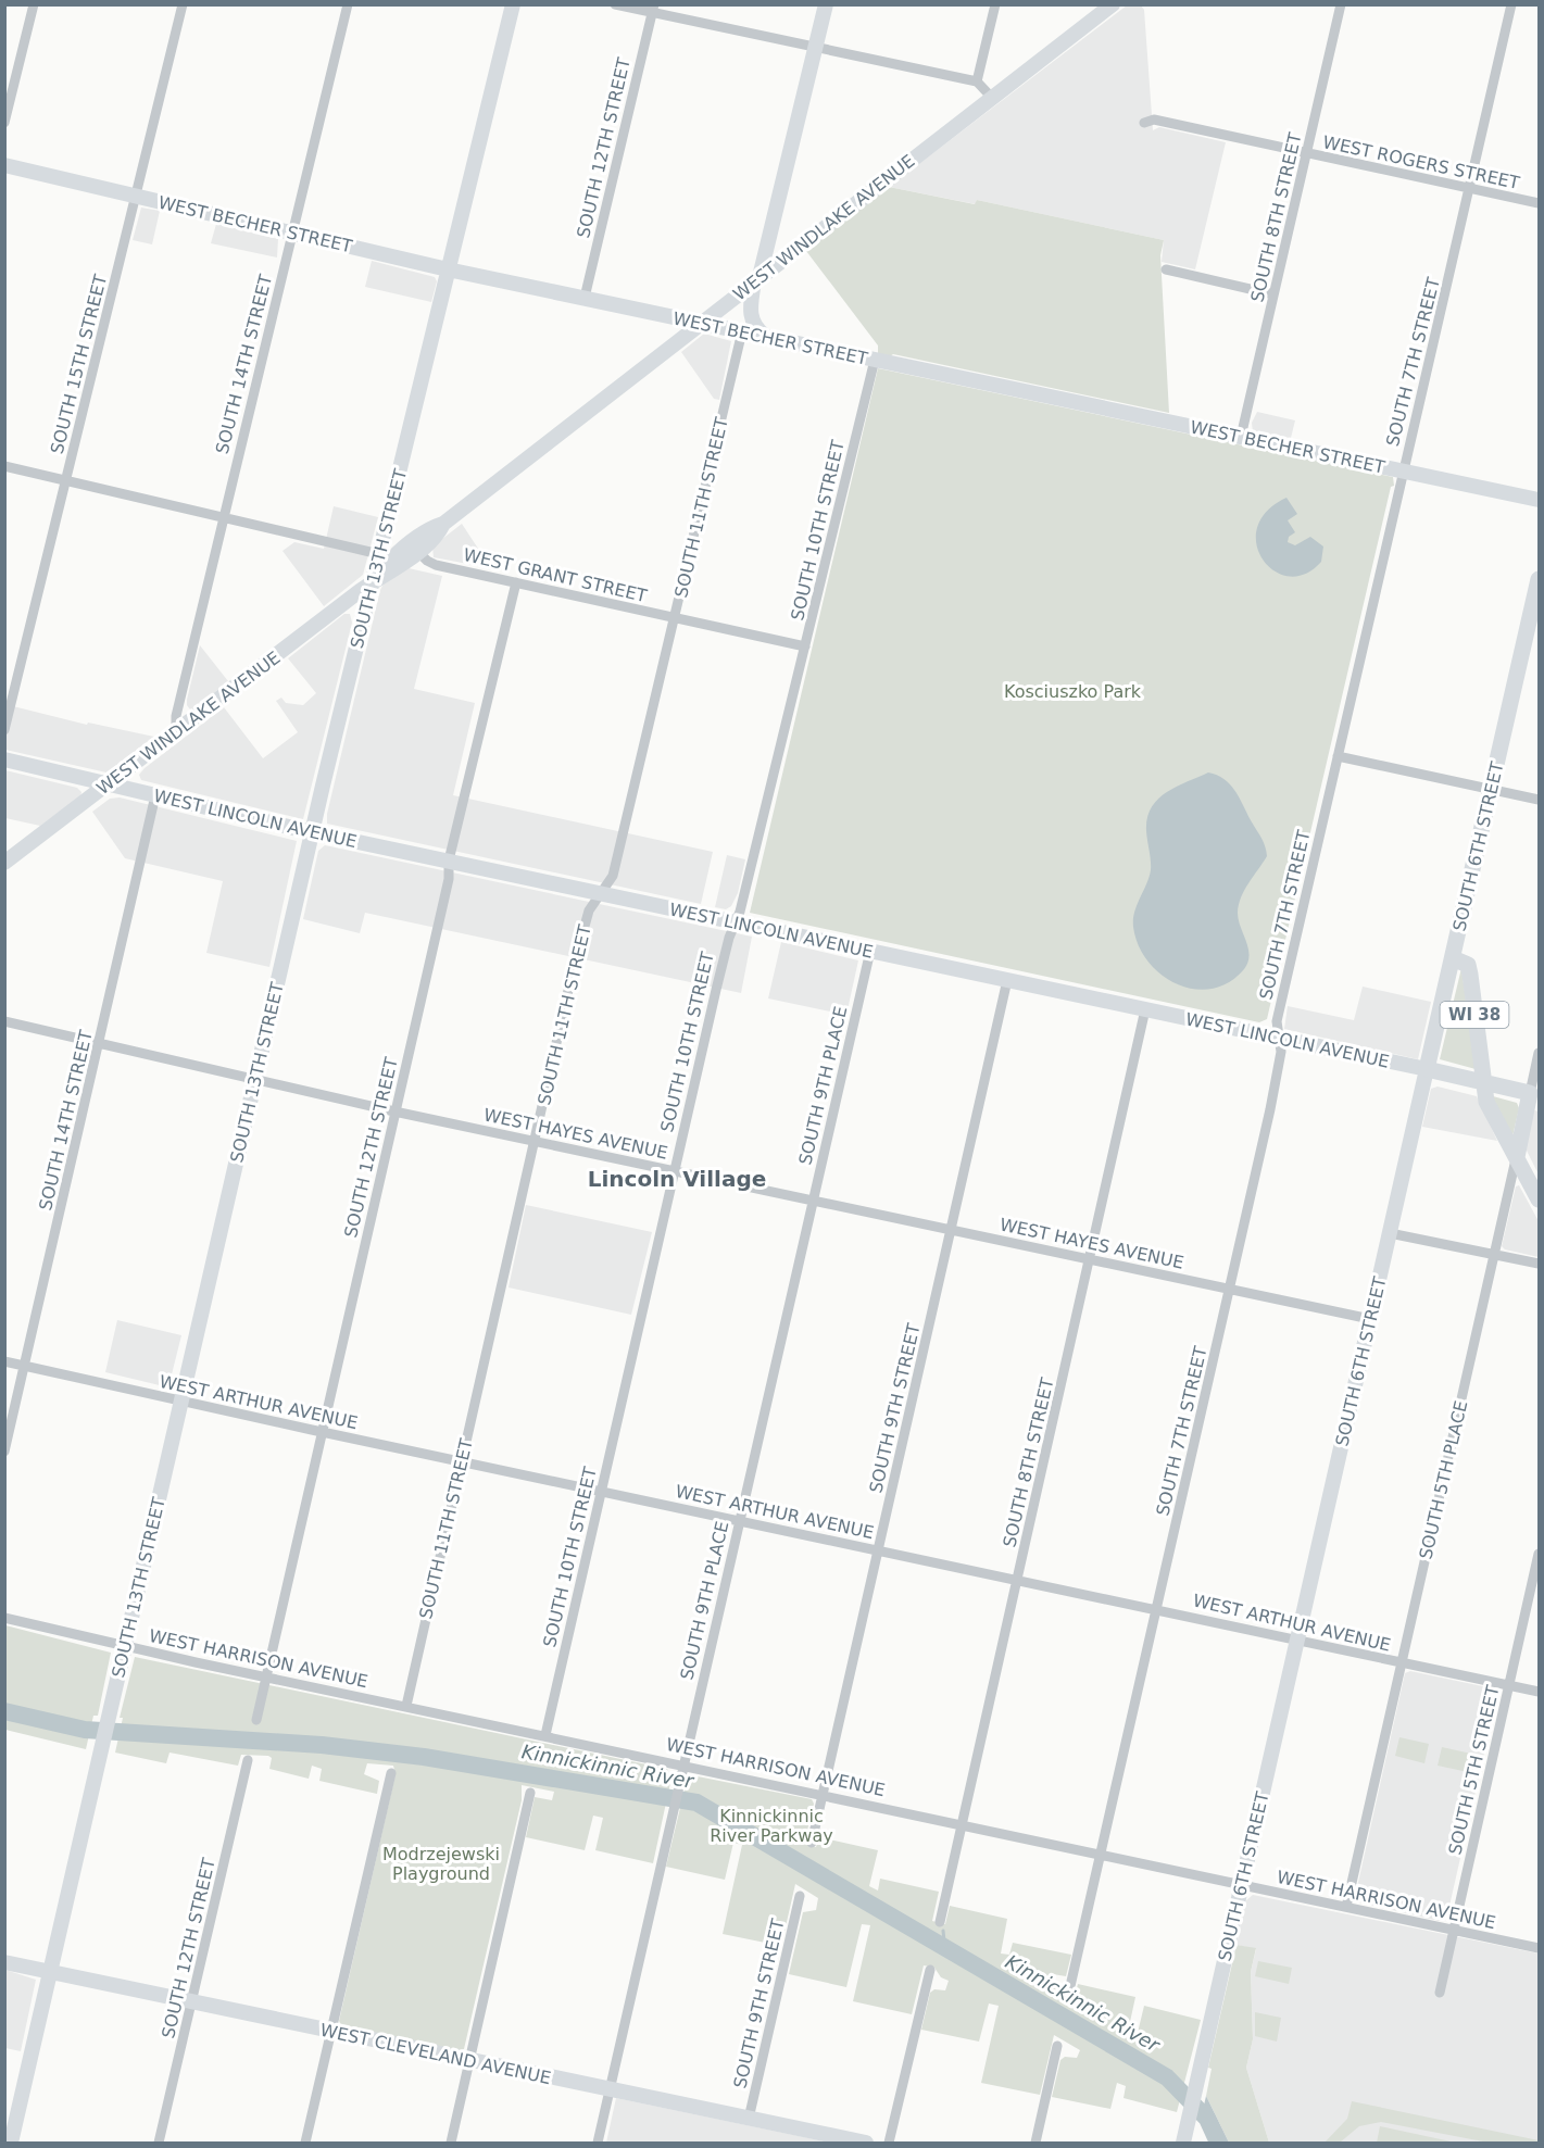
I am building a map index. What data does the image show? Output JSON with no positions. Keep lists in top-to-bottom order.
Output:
{
  "streets": {
    "main road": [
      "WEST LINCOLN AVENUE",
      "SOUTH 6TH STREET",
      "WI 38",
      "SOUTH 5TH PLACE"
    ],
    "street": [
      "SOUTH 12TH STREET",
      "WEST ROGERS STREET",
      "SOUTH 8TH STREET",
      "WEST BECHER STREET",
      "WEST WINDLAKE AVENUE",
      "SOUTH 7TH STREET",
      "SOUTH 15TH STREET",
      "SOUTH 14TH STREET",
      "SOUTH 11TH STREET",
      "SOUTH 10TH STREET",
      "SOUTH 13TH STREET",
      "WEST GRANT STREET",
      "SOUTH 9TH PLACE",
      "WEST HAYES AVENUE",
      "WEST ARTHUR AVENUE",
      "SOUTH 9TH STREET",
      "WEST HARRISON AVENUE",
      "SOUTH 5TH STREET",
      "WEST CLEVELAND AVENUE"
    ]
  },
  "crossings": [
    ["SOUTH 12TH STREET", "WEST BECHER STREET"],
    ["SOUTH 12TH STREET", "WEST GRANT STREET"],
    ["SOUTH 12TH STREET", "WEST LINCOLN AVENUE"],
    ["SOUTH 12TH STREET", "WEST HAYES AVENUE"],
    ["SOUTH 12TH STREET", "WEST ARTHUR AVENUE"],
    ["SOUTH 12TH STREET", "WEST HARRISON AVENUE"],
    ["SOUTH 12TH STREET", "WEST CLEVELAND AVENUE"],
    ["WEST ROGERS STREET", "SOUTH 8TH STREET"],
    ["WEST ROGERS STREET", "SOUTH 7TH STREET"],
    ["SOUTH 8TH STREET", "WEST BECHER STREET"],
    ["SOUTH 8TH STREET", "WEST LINCOLN AVENUE"],
    ["SOUTH 8TH STREET", "WEST HAYES AVENUE"],
    ["SOUTH 8TH STREET", "WEST ARTHUR AVENUE"],
    ["SOUTH 8TH STREET", "WEST HARRISON AVENUE"],
    ["WEST BECHER STREET", "WEST WINDLAKE AVENUE"],
    ["WEST BECHER STREET", "SOUTH 7TH STREET"],
    ["WEST BECHER STREET", "SOUTH 15TH STREET"],
    ["WEST BECHER STREET", "SOUTH 14TH STREET"],
    ["WEST BECHER STREET", "SOUTH 11TH STREET"],
    ["WEST BECHER STREET", "SOUTH 10TH STREET"],
    ["WEST BECHER STREET", "SOUTH 13TH STREET"],
    ["WEST WINDLAKE AVENUE", "SOUTH 14TH STREET"],
    ["WEST WINDLAKE AVENUE", "SOUTH 13TH STREET"],
    ["WEST WINDLAKE AVENUE", "WEST GRANT STREET"],
    ["WEST WINDLAKE AVENUE", "WEST LINCOLN AVENUE"],
    ["SOUTH 7TH STREET", "WEST LINCOLN AVENUE"],
    ["SOUTH 7TH STREET", "WEST HAYES AVENUE"],
    ["SOUTH 7TH STREET", "WEST ARTHUR AVENUE"],
    ["SOUTH 7TH STREET", "WEST HARRISON AVENUE"],
    ["SOUTH 14TH STREET", "WEST LINCOLN AVENUE"],
    ["SOUTH 14TH STREET", "WEST HAYES AVENUE"],
    ["SOUTH 14TH STREET", "WEST ARTHUR AVENUE"],
    ["SOUTH 11TH STREET", "WEST GRANT STREET"],
    ["SOUTH 11TH STREET", "WEST LINCOLN AVENUE"],
    ["SOUTH 11TH STREET", "WEST HAYES AVENUE"],
    ["SOUTH 11TH STREET", "WEST ARTHUR AVENUE"],
    ["SOUTH 11TH STREET", "WEST HARRISON AVENUE"],
    ["SOUTH 10TH STREET", "WEST GRANT STREET"],
    ["SOUTH 10TH STREET", "WEST LINCOLN AVENUE"],
    ["SOUTH 10TH STREET", "WEST HAYES AVENUE"],
    ["SOUTH 10TH STREET", "WEST ARTHUR AVENUE"],
    ["SOUTH 10TH STREET", "WEST HARRISON AVENUE"],
    ["SOUTH 13TH STREET", "WEST LINCOLN AVENUE"],
    ["SOUTH 13TH STREET", "WEST HAYES AVENUE"],
    ["SOUTH 13TH STREET", "WEST ARTHUR AVENUE"],
    ["SOUTH 13TH STREET", "WEST HARRISON AVENUE"],
    ["SOUTH 13TH STREET", "WEST CLEVELAND AVENUE"],
    ["WEST LINCOLN AVENUE", "SOUTH 6TH STREET"],
    ["WEST LINCOLN AVENUE", "WI 38"],
    ["WEST LINCOLN AVENUE", "SOUTH 9TH PLACE"],
    ["WEST LINCOLN AVENUE", "SOUTH 9TH STREET"],
    ["WEST LINCOLN AVENUE", "SOUTH 5TH PLACE"],
    ["SOUTH 6TH STREET", "WI 38"],
    ["SOUTH 6TH STREET", "WEST HAYES AVENUE"],
    ["SOUTH 6TH STREET", "WEST ARTHUR AVENUE"],
    ["SOUTH 6TH STREET", "WEST HARRISON AVENUE"],
    ["WI 38", "SOUTH 5TH PLACE"],
    ["SOUTH 9TH PLACE", "WEST HAYES AVENUE"],
    ["SOUTH 9TH PLACE", "WEST ARTHUR AVENUE"],
    ["SOUTH 9TH PLACE", "WEST HARRISON AVENUE"],
    ["SOUTH 9TH PLACE", "WEST CLEVELAND AVENUE"],
    ["WEST HAYES AVENUE", "SOUTH 9TH STREET"],
    ["WEST ARTHUR AVENUE", "SOUTH 9TH STREET"],
    ["WEST ARTHUR AVENUE", "SOUTH 5TH PLACE"],
    ["WEST ARTHUR AVENUE", "SOUTH 5TH STREET"],
    ["SOUTH 9TH STREET", "WEST HARRISON AVENUE"],
    ["SOUTH 9TH STREET", "WEST CLEVELAND AVENUE"],
    ["SOUTH 5TH PLACE", "WEST HARRISON AVENUE"],
    ["WEST HARRISON AVENUE", "SOUTH 5TH STREET"]
  ],
  "districts": ["Lincoln Village"],
  "water": ["Kinnickinnic River"],
  "parks": ["Kosciuszko Park", "Kinnickinnic River Parkway", "Modrzejewski Playground"]
}
